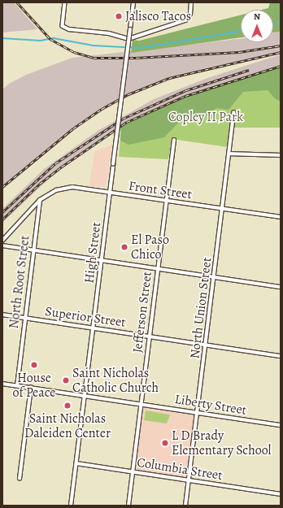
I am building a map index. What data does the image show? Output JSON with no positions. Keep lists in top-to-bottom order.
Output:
{
  "streets": {
    "street": [
      "Front Street",
      "High Street",
      "North Root Street",
      "North Union Street",
      "Jefferson Street",
      "Superior Street",
      "Liberty Street",
      "Columbia Street"
    ]
  },
  "crossings": [
    ["Front Street", "High Street"],
    ["Front Street", "North Root Street"],
    ["Front Street", "North Union Street"],
    ["Front Street", "Jefferson Street"],
    ["High Street", "Superior Street"],
    ["High Street", "Liberty Street"],
    ["High Street", "Columbia Street"],
    ["North Root Street", "Superior Street"],
    ["North Root Street", "Liberty Street"],
    ["North Union Street", "Superior Street"],
    ["North Union Street", "Liberty Street"],
    ["North Union Street", "Columbia Street"],
    ["Jefferson Street", "Superior Street"],
    ["Jefferson Street", "Liberty Street"],
    ["Jefferson Street", "Columbia Street"]
  ],
  "parks": ["Copley II Park"],
  "places": [
    "Jalisco Tacos",
    "El Paso Chico",
    "House of Peace",
    "Saint Nicholas Catholic Church",
    "Saint Nicholas Daleiden Center",
    "L D Brady Elementary School"
  ],
  "north": "top"
}
